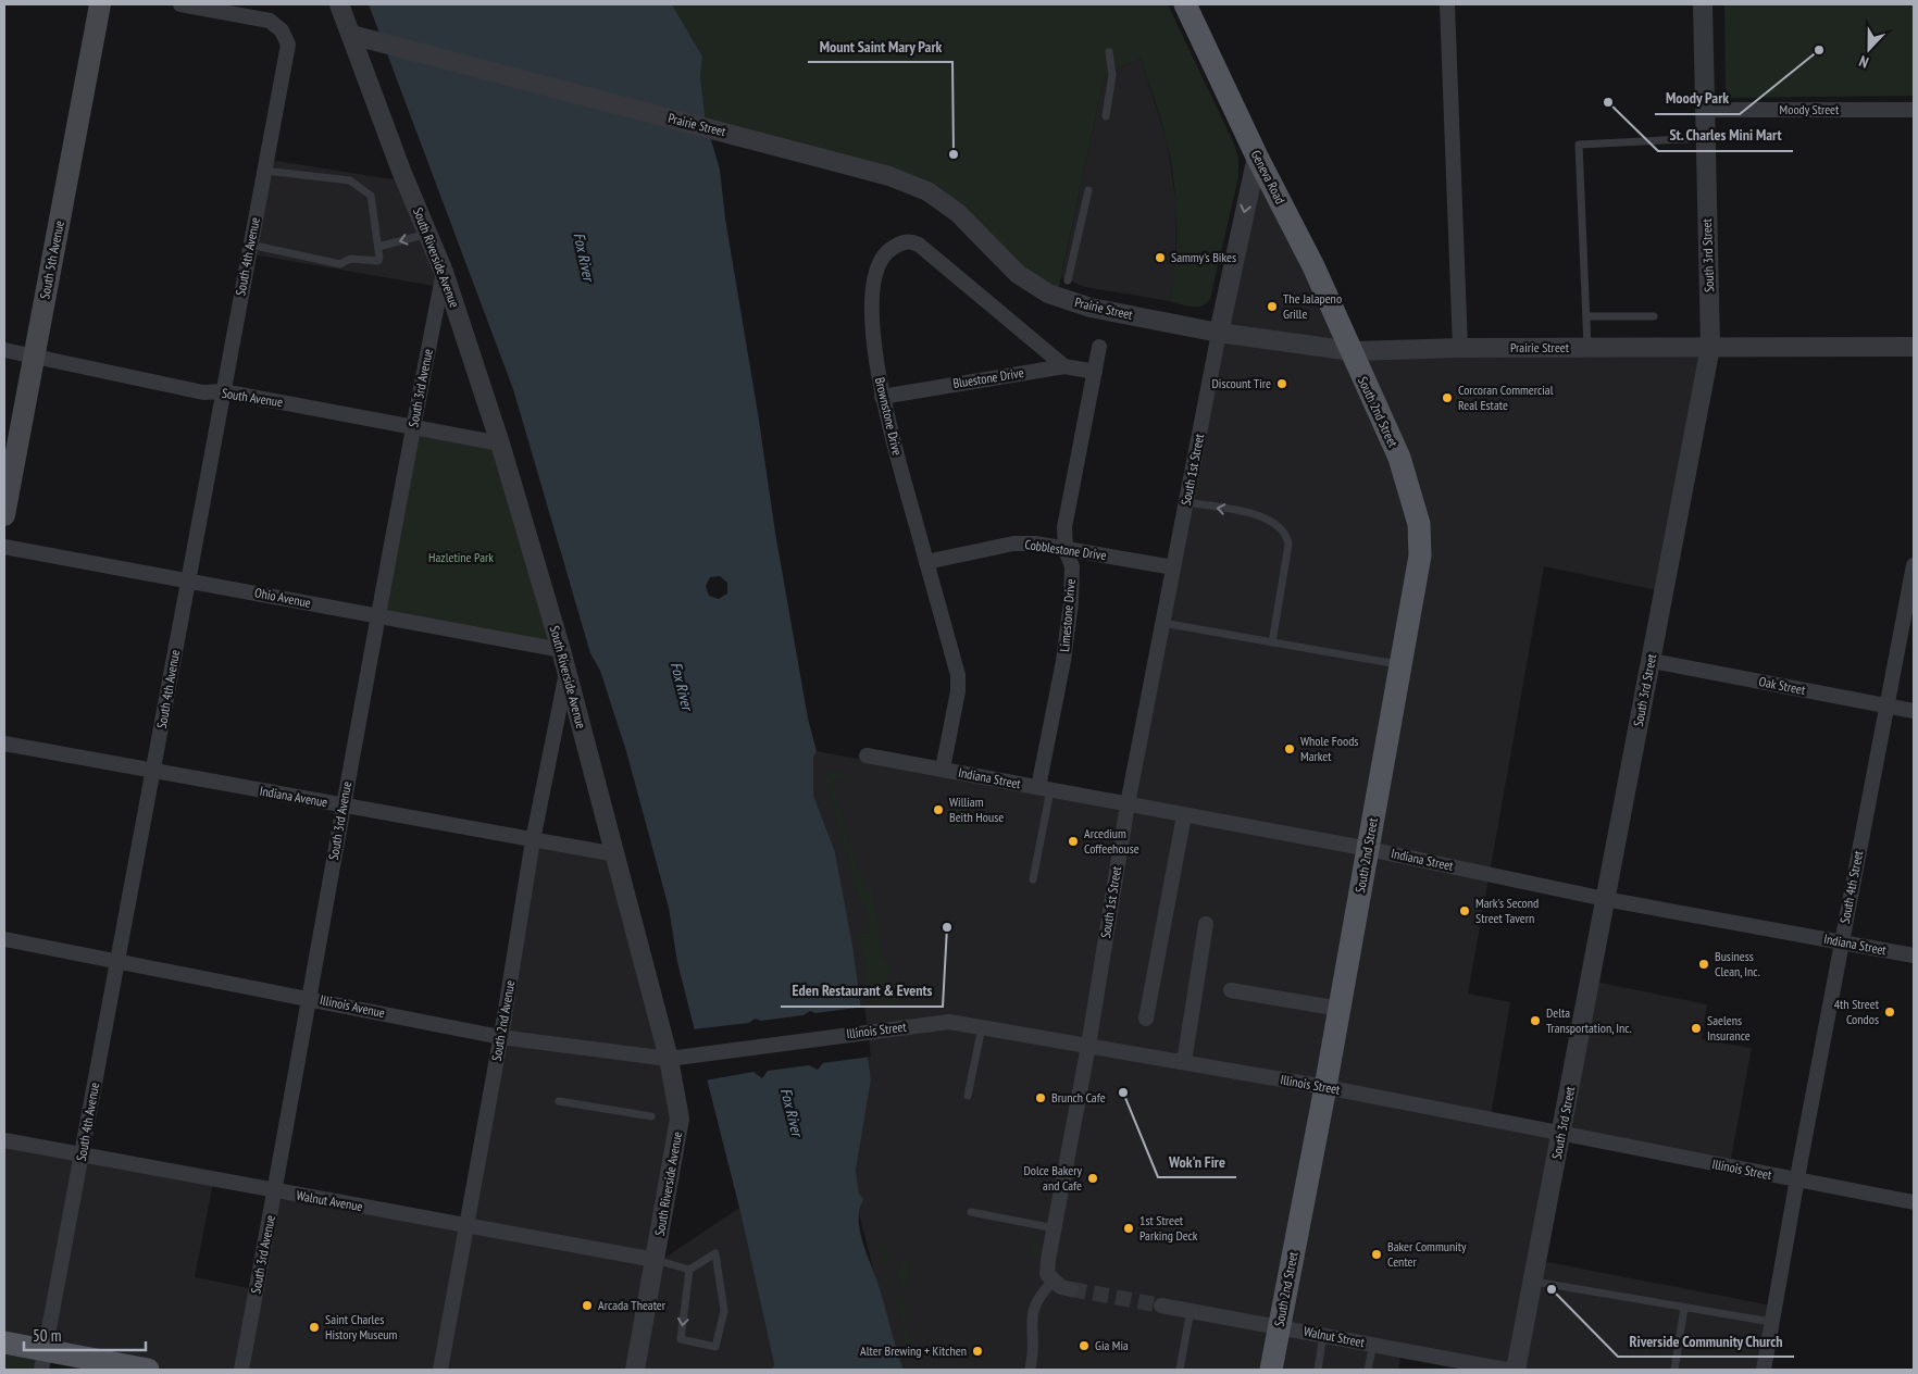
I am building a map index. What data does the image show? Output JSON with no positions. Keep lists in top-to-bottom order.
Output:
{
  "streets": {
    "main road": ["Geneva Road", "South 5th Avenue", "South 2nd Street"],
    "street": [
      "Moody Street",
      "Prairie Street",
      "South 3rd Street",
      "South 4th Avenue",
      "South Riverside Avenue",
      "Bluestone Drive",
      "South 3rd Avenue",
      "South Avenue",
      "Brownstone Drive",
      "South 1st Street",
      "Cobblestone Drive",
      "Ohio Avenue",
      "Limestone Drive",
      "Oak Street",
      "Indiana Street",
      "Indiana Avenue",
      "South 4th Street",
      "Illinois Avenue",
      "South 2nd Avenue",
      "Illinois Street",
      "Walnut Avenue",
      "Walnut Street"
    ]
  },
  "crossings": [
    ["Moody Street", "South 3rd Street"],
    ["Prairie Street", "Geneva Road"],
    ["Prairie Street", "South 3rd Street"],
    ["Prairie Street", "South Riverside Avenue"],
    ["Prairie Street", "South 2nd Street"],
    ["Prairie Street", "South 1st Street"],
    ["Geneva Road", "South 2nd Street"],
    ["South 3rd Street", "Oak Street"],
    ["South 3rd Street", "Indiana Street"],
    ["South 3rd Street", "Illinois Street"],
    ["South 4th Avenue", "South Avenue"],
    ["South 4th Avenue", "Ohio Avenue"],
    ["South 4th Avenue", "Indiana Avenue"],
    ["South 4th Avenue", "Illinois Avenue"],
    ["South 4th Avenue", "Walnut Avenue"],
    ["South Riverside Avenue", "South 3rd Avenue"],
    ["South Riverside Avenue", "South Avenue"],
    ["South Riverside Avenue", "Ohio Avenue"],
    ["South Riverside Avenue", "Indiana Avenue"],
    ["South Riverside Avenue", "Illinois Avenue"],
    ["South Riverside Avenue", "South 2nd Avenue"],
    ["South Riverside Avenue", "Walnut Avenue"],
    ["South 5th Avenue", "South Avenue"],
    ["Bluestone Drive", "Brownstone Drive"],
    ["Bluestone Drive", "Limestone Drive"],
    ["South 3rd Avenue", "South Avenue"],
    ["South 3rd Avenue", "Ohio Avenue"],
    ["South 3rd Avenue", "Indiana Avenue"],
    ["South 3rd Avenue", "Illinois Avenue"],
    ["South 3rd Avenue", "Walnut Avenue"],
    ["South 2nd Street", "Indiana Street"],
    ["South 2nd Street", "Illinois Street"],
    ["South 2nd Street", "Walnut Street"],
    ["Brownstone Drive", "Cobblestone Drive"],
    ["Brownstone Drive", "Indiana Street"],
    ["South 1st Street", "Cobblestone Drive"],
    ["South 1st Street", "Indiana Street"],
    ["South 1st Street", "Illinois Street"],
    ["Cobblestone Drive", "Limestone Drive"],
    ["Limestone Drive", "Indiana Street"],
    ["Oak Street", "South 4th Street"],
    ["Indiana Street", "South 4th Street"],
    ["Indiana Avenue", "South 2nd Avenue"],
    ["South 4th Street", "Illinois Street"],
    ["Illinois Avenue", "South 2nd Avenue"],
    ["Illinois Avenue", "Illinois Street"],
    ["South 2nd Avenue", "Walnut Avenue"]
  ],
  "water": ["Fox River"],
  "parks": ["Hazletine Park"],
  "places": [
    "Moody Park",
    "St. Charles Mini Mart",
    "Mount Saint Mary Park",
    "Sammy's Bikes",
    "The Jalapeno Grille",
    "Discount Tire",
    "Corcoran Commercial Real Estate",
    "Whole Foods Market",
    "William Beith House",
    "Arcedium Coffeehouse",
    "Mark's Second Street Tavern",
    "Eden Restaurant & Events",
    "Business Clean, Inc.",
    "4th Street Condos",
    "Delta Transportation, Inc.",
    "Saelens Insurance",
    "Wok'n Fire",
    "Brunch Cafe",
    "Dolce Bakery and Cafe",
    "1st Street Parking Deck",
    "Baker Community Center",
    "Riverside Community Church",
    "Arcada Theater",
    "Saint Charles History Museum",
    "Gia Mia",
    "Alter Brewing + Kitchen"
  ],
  "scale_bar": "50 m",
  "north": "bottom"
}
